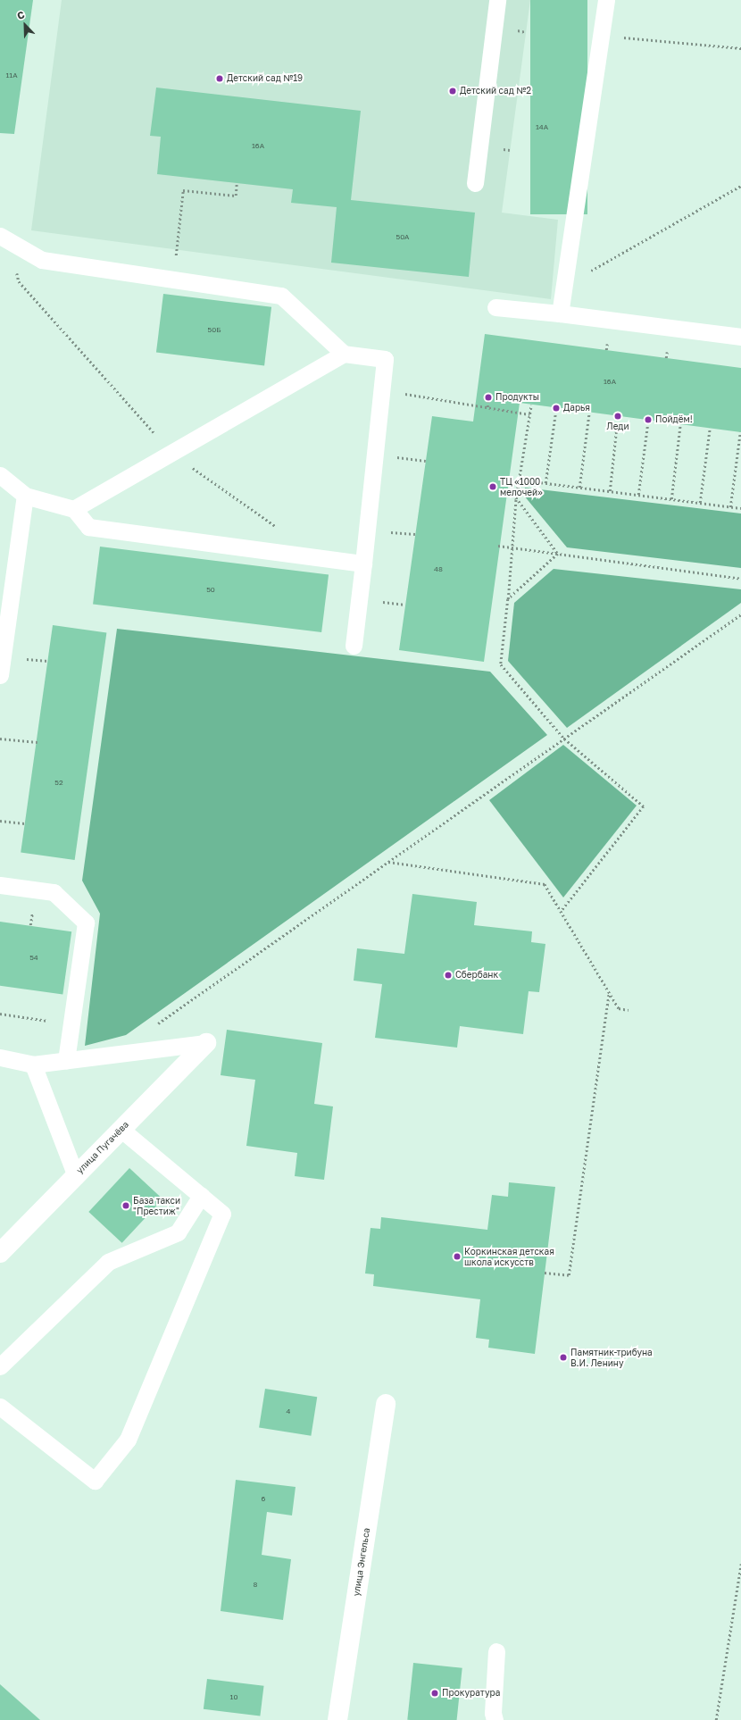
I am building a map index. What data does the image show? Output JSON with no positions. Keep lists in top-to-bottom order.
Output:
{
  "streets": {
    "street": ["улица Пугачёва", "улица Энгельса"]
  },
  "places": [
    "Детский сад №19",
    "Детский сад №2",
    "Продукты",
    "Дарья",
    "Леди",
    "Пойдём!",
    "ТЦ «1000 мелочей»",
    "Сбербанк",
    "База такси \"Престиж\"",
    "Коркинская детская школа искусств",
    "Памятник-трибуна В.И. Ленину",
    "Прокуратура"
  ],
  "house_numbers": [
    "11А",
    "14А",
    "16А",
    "50А",
    "50Б",
    "16А",
    "48",
    "50",
    "52",
    "54",
    "4",
    "6",
    "8",
    "10"
  ],
  "north": "top left"
}
